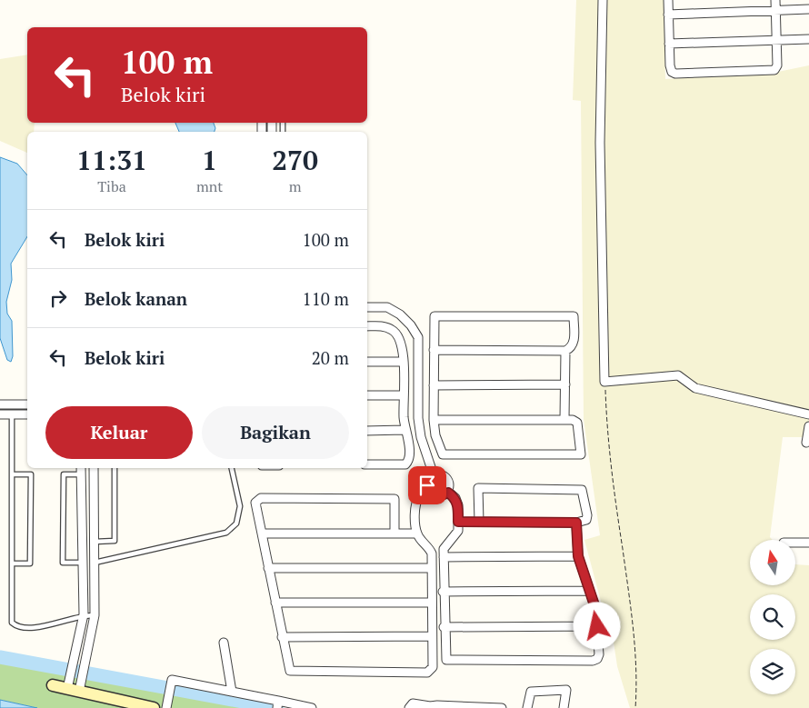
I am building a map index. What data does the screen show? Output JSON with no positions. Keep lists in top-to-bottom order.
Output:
{
  "north": "top",
  "page": {
    "turn": ["100 m", "Belok kiri"],
    "eta": [
      "11:31",
      "Tiba",
      "1",
      "mnt",
      "270",
      "m"
    ],
    "list": [
      {
        "name": "Belok kiri",
        "value": "100 m"
      },
      {
        "name": "Belok kanan",
        "value": "110 m"
      },
      {
        "name": "Belok kiri",
        "value": "20 m"
      }
    ],
    "buttons": ["Keluar", "Bagikan"]
  }
}
